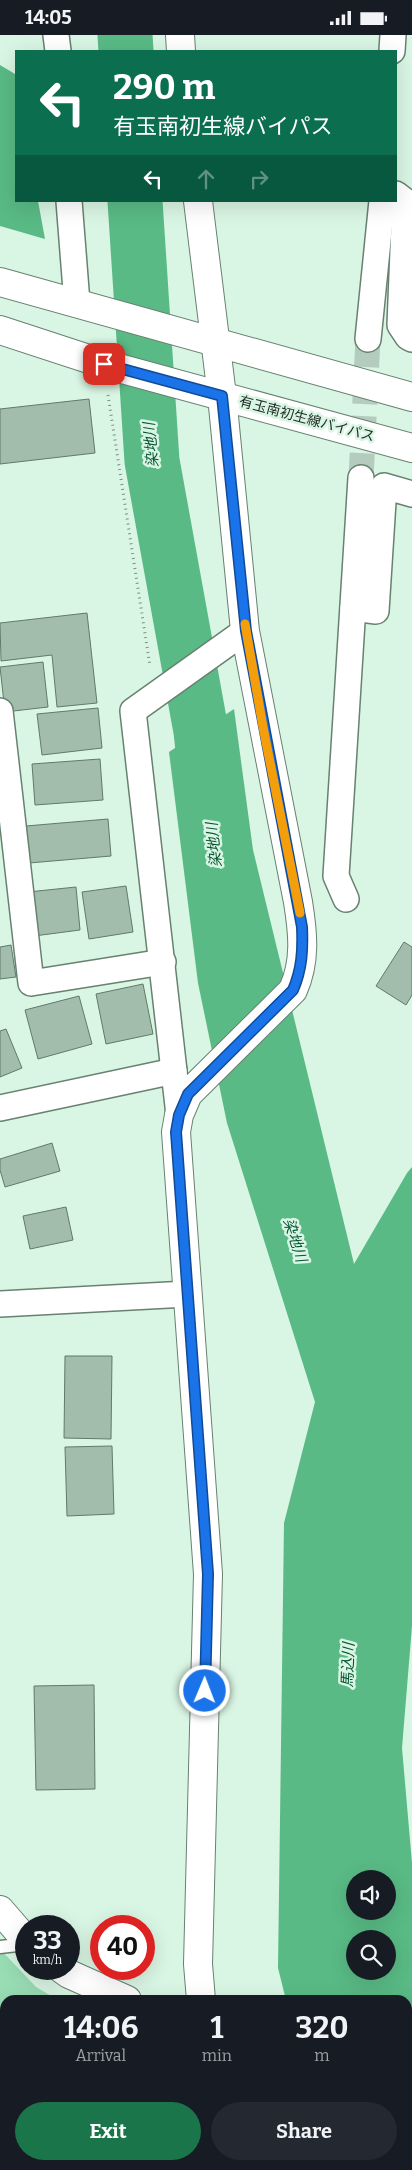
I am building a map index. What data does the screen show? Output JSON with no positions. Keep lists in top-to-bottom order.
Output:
{
  "streets": {
    "street": ["有玉南初生線バイパス"]
  },
  "water": ["染地川", "馬込川"],
  "page": {
    "status": "14:05",
    "turn": ["290 m", "有玉南初生線バイパス"],
    "speed": "33 km/h",
    "limit": "40",
    "eta": [
      "14:06",
      "Arrival",
      "1",
      "min",
      "320",
      "m"
    ],
    "buttons": ["Exit", "Share"]
  }
}
